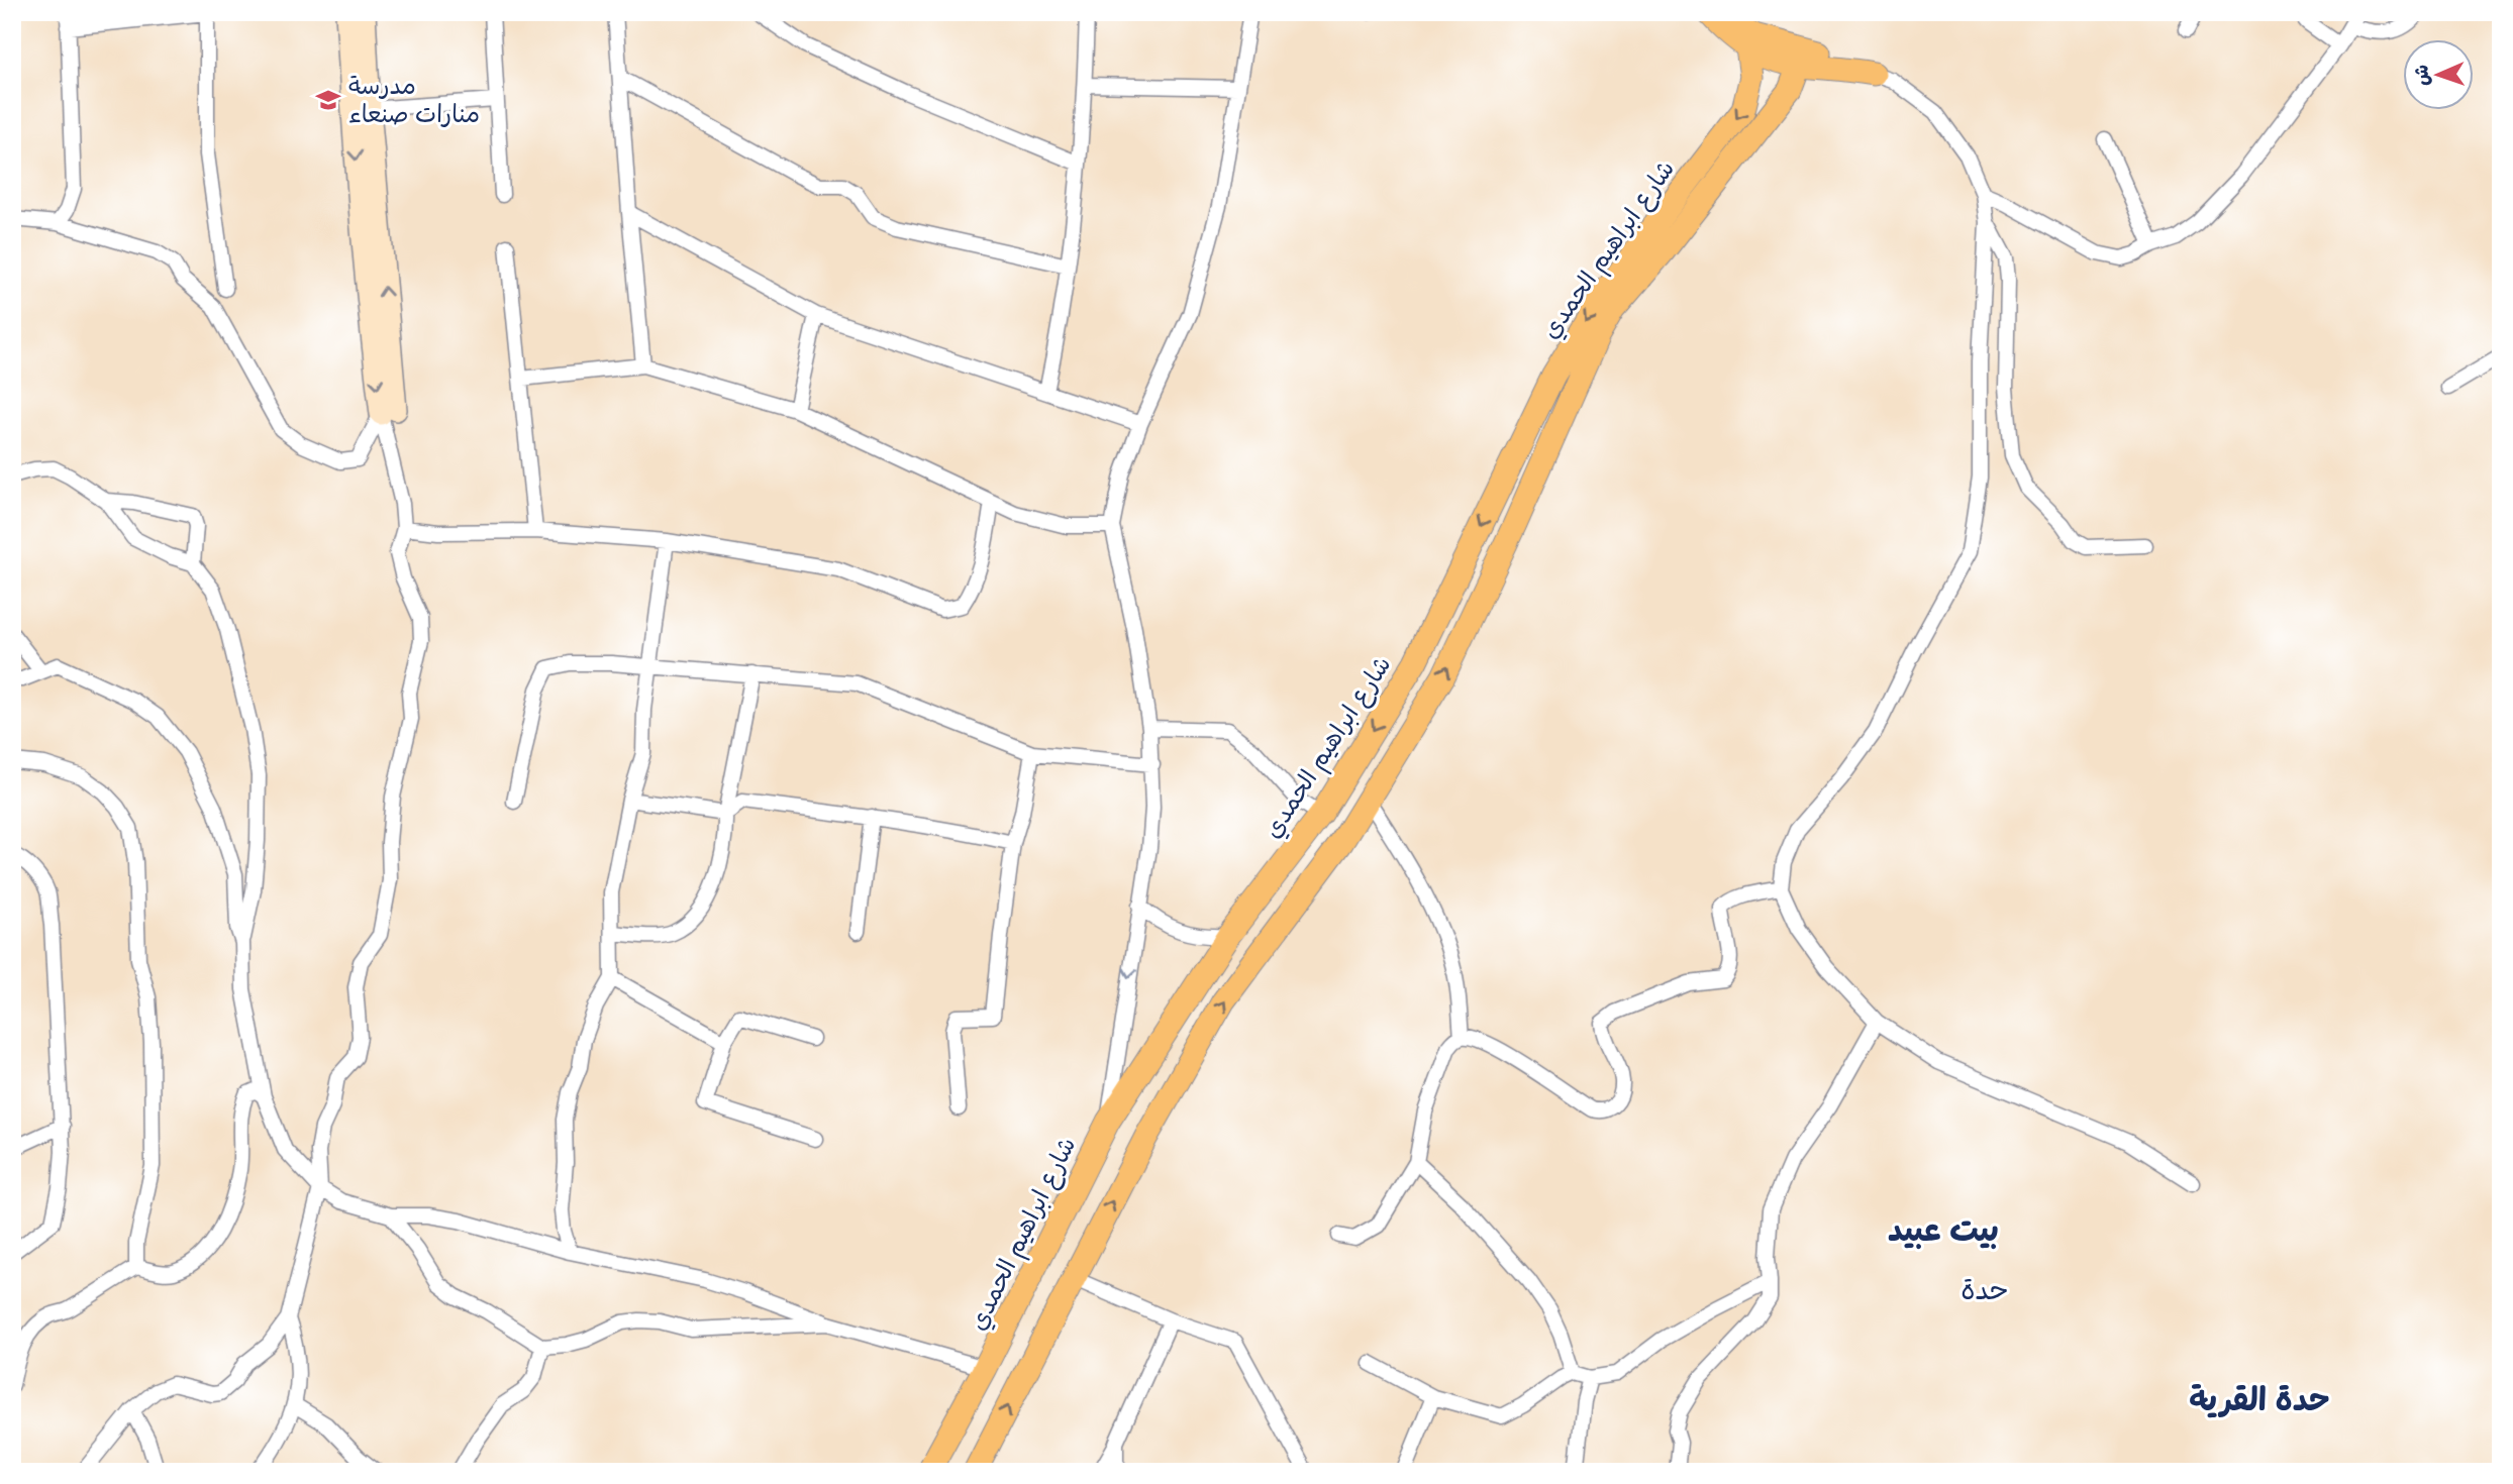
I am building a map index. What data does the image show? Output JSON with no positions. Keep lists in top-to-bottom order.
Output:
{
  "streets": {
    "main road": ["شارع ابراهيم الحمدي"]
  },
  "districts": ["بيت عبيد", "حدة", "حدة القرية"],
  "places": {
    "school or university": ["مدرسة منارات صنعاء"]
  },
  "north": "left"
}
